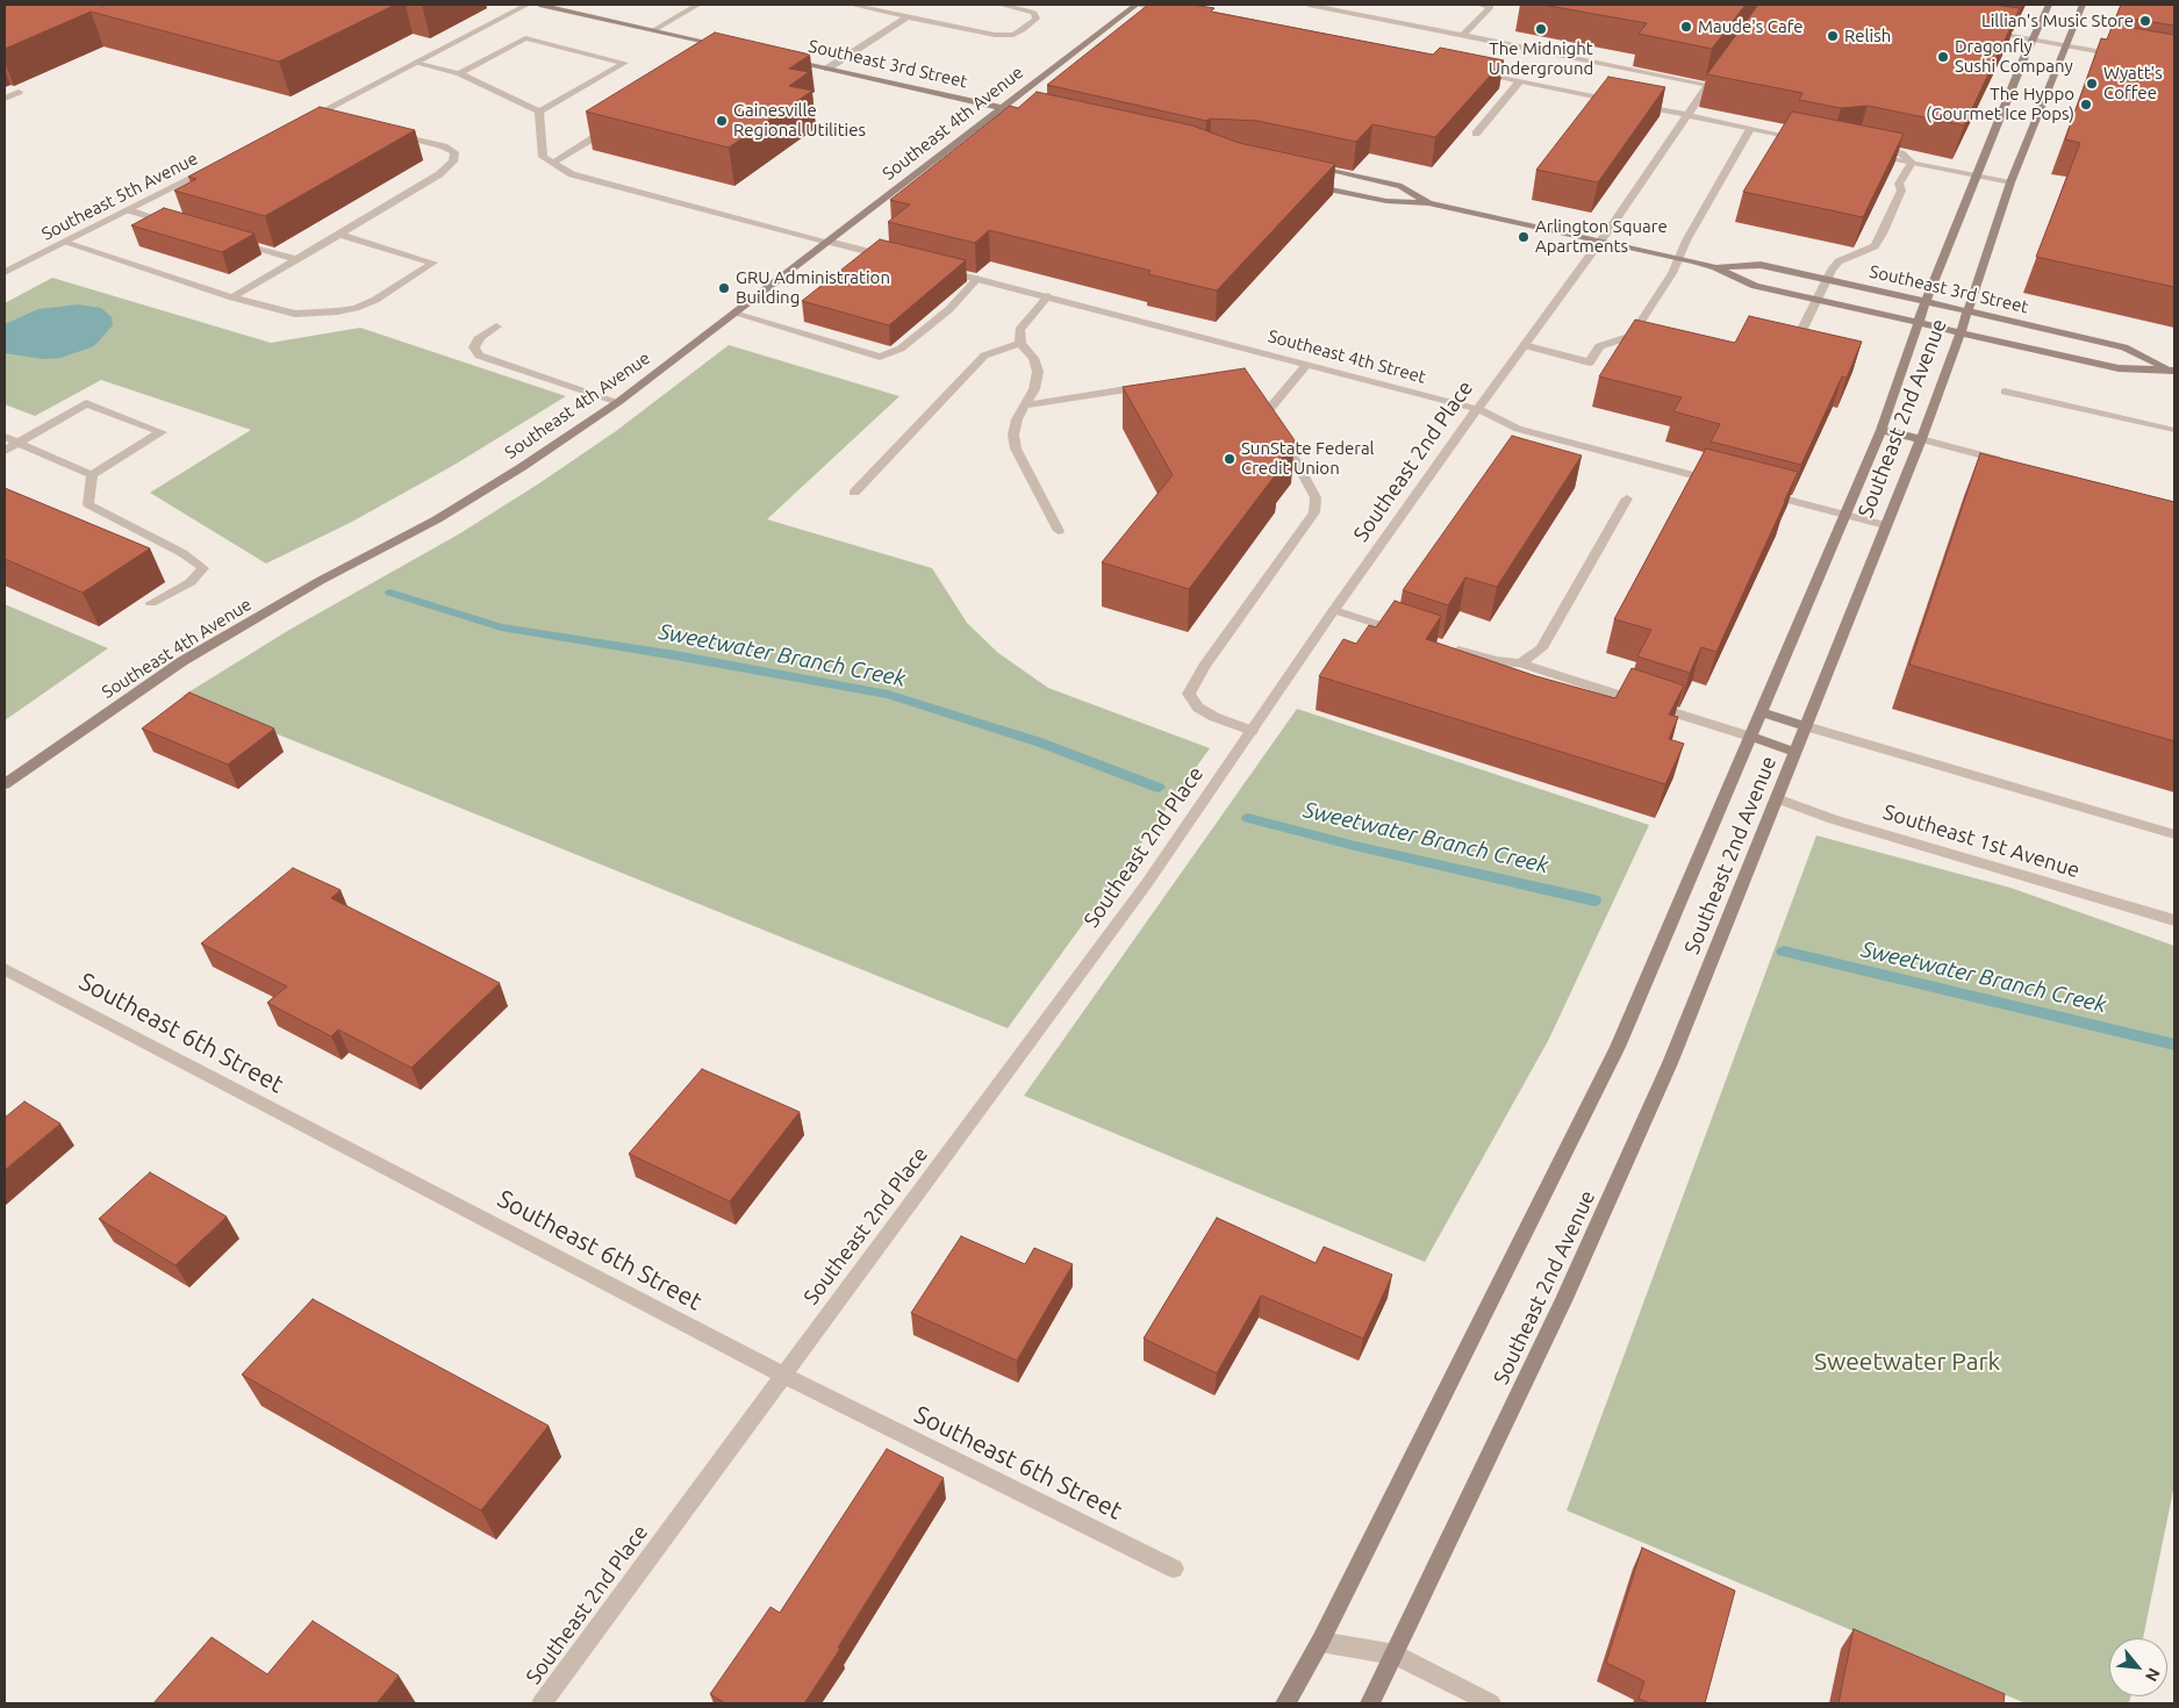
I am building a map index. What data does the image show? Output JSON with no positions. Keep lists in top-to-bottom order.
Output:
{
  "streets": {
    "street": [
      "Southeast 3rd Street",
      "Southeast 4th Avenue",
      "Southeast 5th Avenue",
      "Southeast 4th Street",
      "Southeast 2nd Avenue",
      "Southeast 2nd Place",
      "Southeast 1st Avenue",
      "Southeast 6th Street"
    ]
  },
  "crossings": [
    ["Southeast 3rd Street", "Southeast 4th Avenue"],
    ["Southeast 3rd Street", "Southeast 2nd Avenue"],
    ["Southeast 3rd Street", "Southeast 2nd Place"],
    ["Southeast 4th Street", "Southeast 2nd Place"],
    ["Southeast 2nd Avenue", "Southeast 1st Avenue"],
    ["Southeast 2nd Place", "Southeast 6th Street"]
  ],
  "water": ["Sweetwater Branch Creek"],
  "parks": ["Sweetwater Park"],
  "places": [
    "Lillian's Music Store",
    "Maude's Cafe",
    "The Midnight Underground",
    "Relish",
    "Dragonfly Sushi Company",
    "Wyatt's Coffee",
    "The Hyppo (Gourmet Ice Pops)",
    "Gainesville Regional Utilities",
    "Arlington Square Apartments",
    "GRU Administration Building",
    "SunState Federal Credit Union"
  ],
  "north": "bottom right"
}
